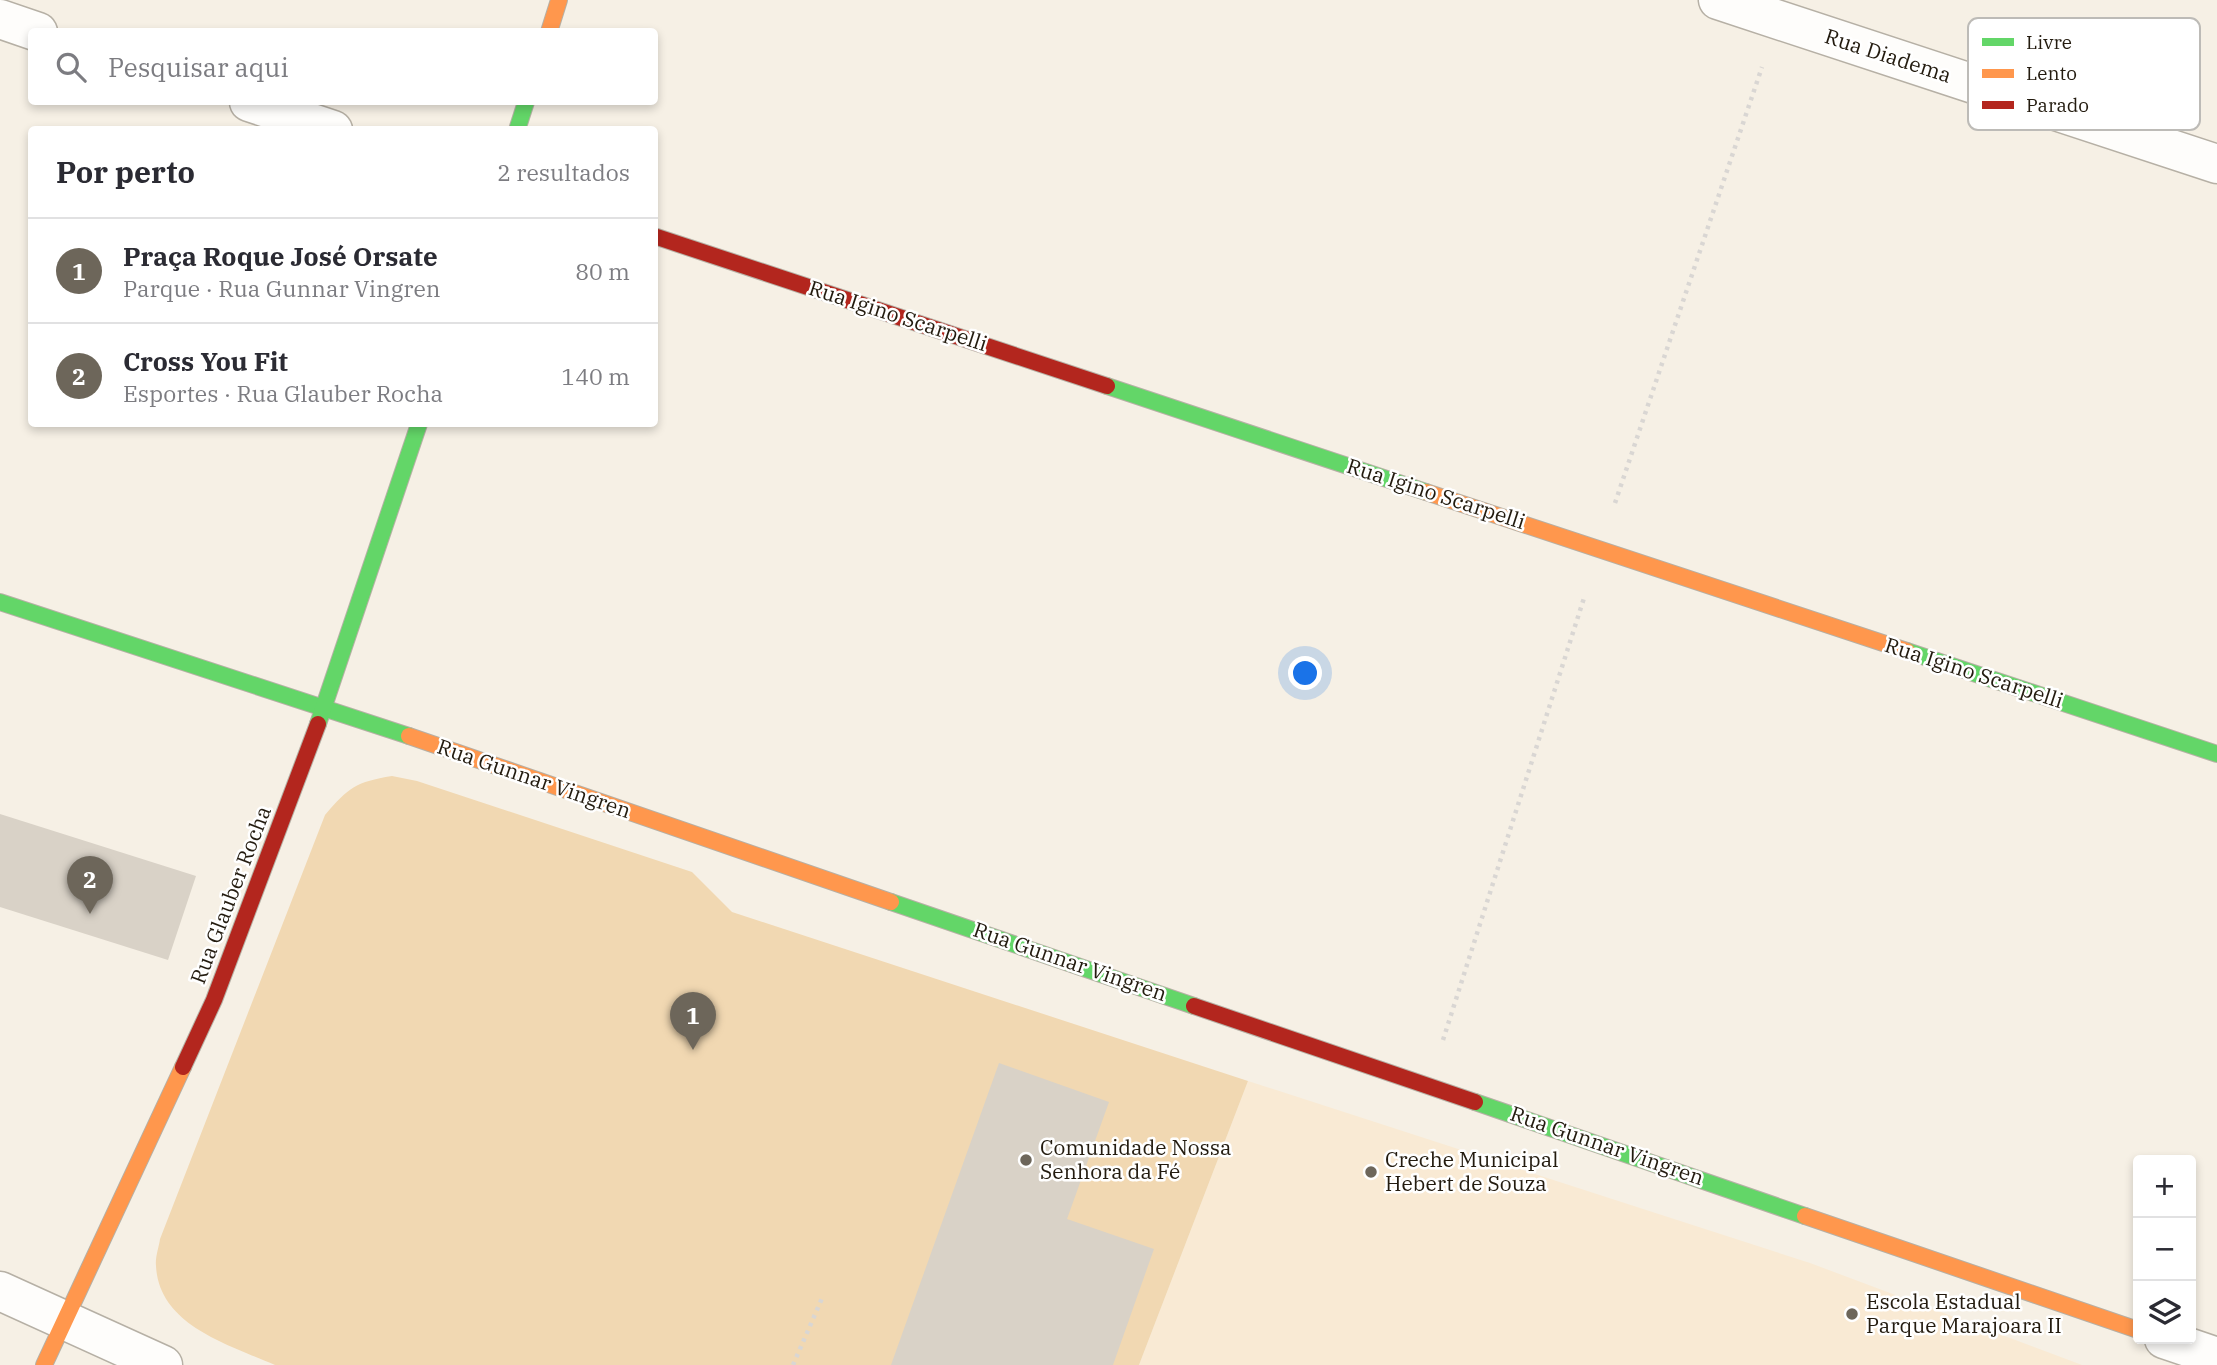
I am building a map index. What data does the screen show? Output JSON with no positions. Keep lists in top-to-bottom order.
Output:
{
  "streets": {
    "street": [
      "Rua Diadema",
      "Rua Igino Scarpelli",
      "Rua Gunnar Vingren",
      "Rua Glauber Rocha"
    ]
  },
  "crossings": [
    ["Rua Gunnar Vingren", "Rua Glauber Rocha"]
  ],
  "places": ["Comunidade Nossa Senhora da Fé", "Creche Municipal Hebert de Souza", "Escola Estadual Parque Marajoara II"],
  "legend": ["Livre", "Lento", "Parado"],
  "page": {
    "search": "Pesquisar aqui",
    "heading": ["Por perto", "2 resultados"],
    "list": [
      {
        "mark": "1",
        "name": "Praça Roque José Orsate",
        "note": "Parque · Rua Gunnar Vingren",
        "value": "80 m"
      },
      {
        "mark": "2",
        "name": "Cross You Fit",
        "note": "Esportes · Rua Glauber Rocha",
        "value": "140 m"
      }
    ],
    "pins": ["2", "1"],
    "map_buttons": ["+", "−"]
  }
}
